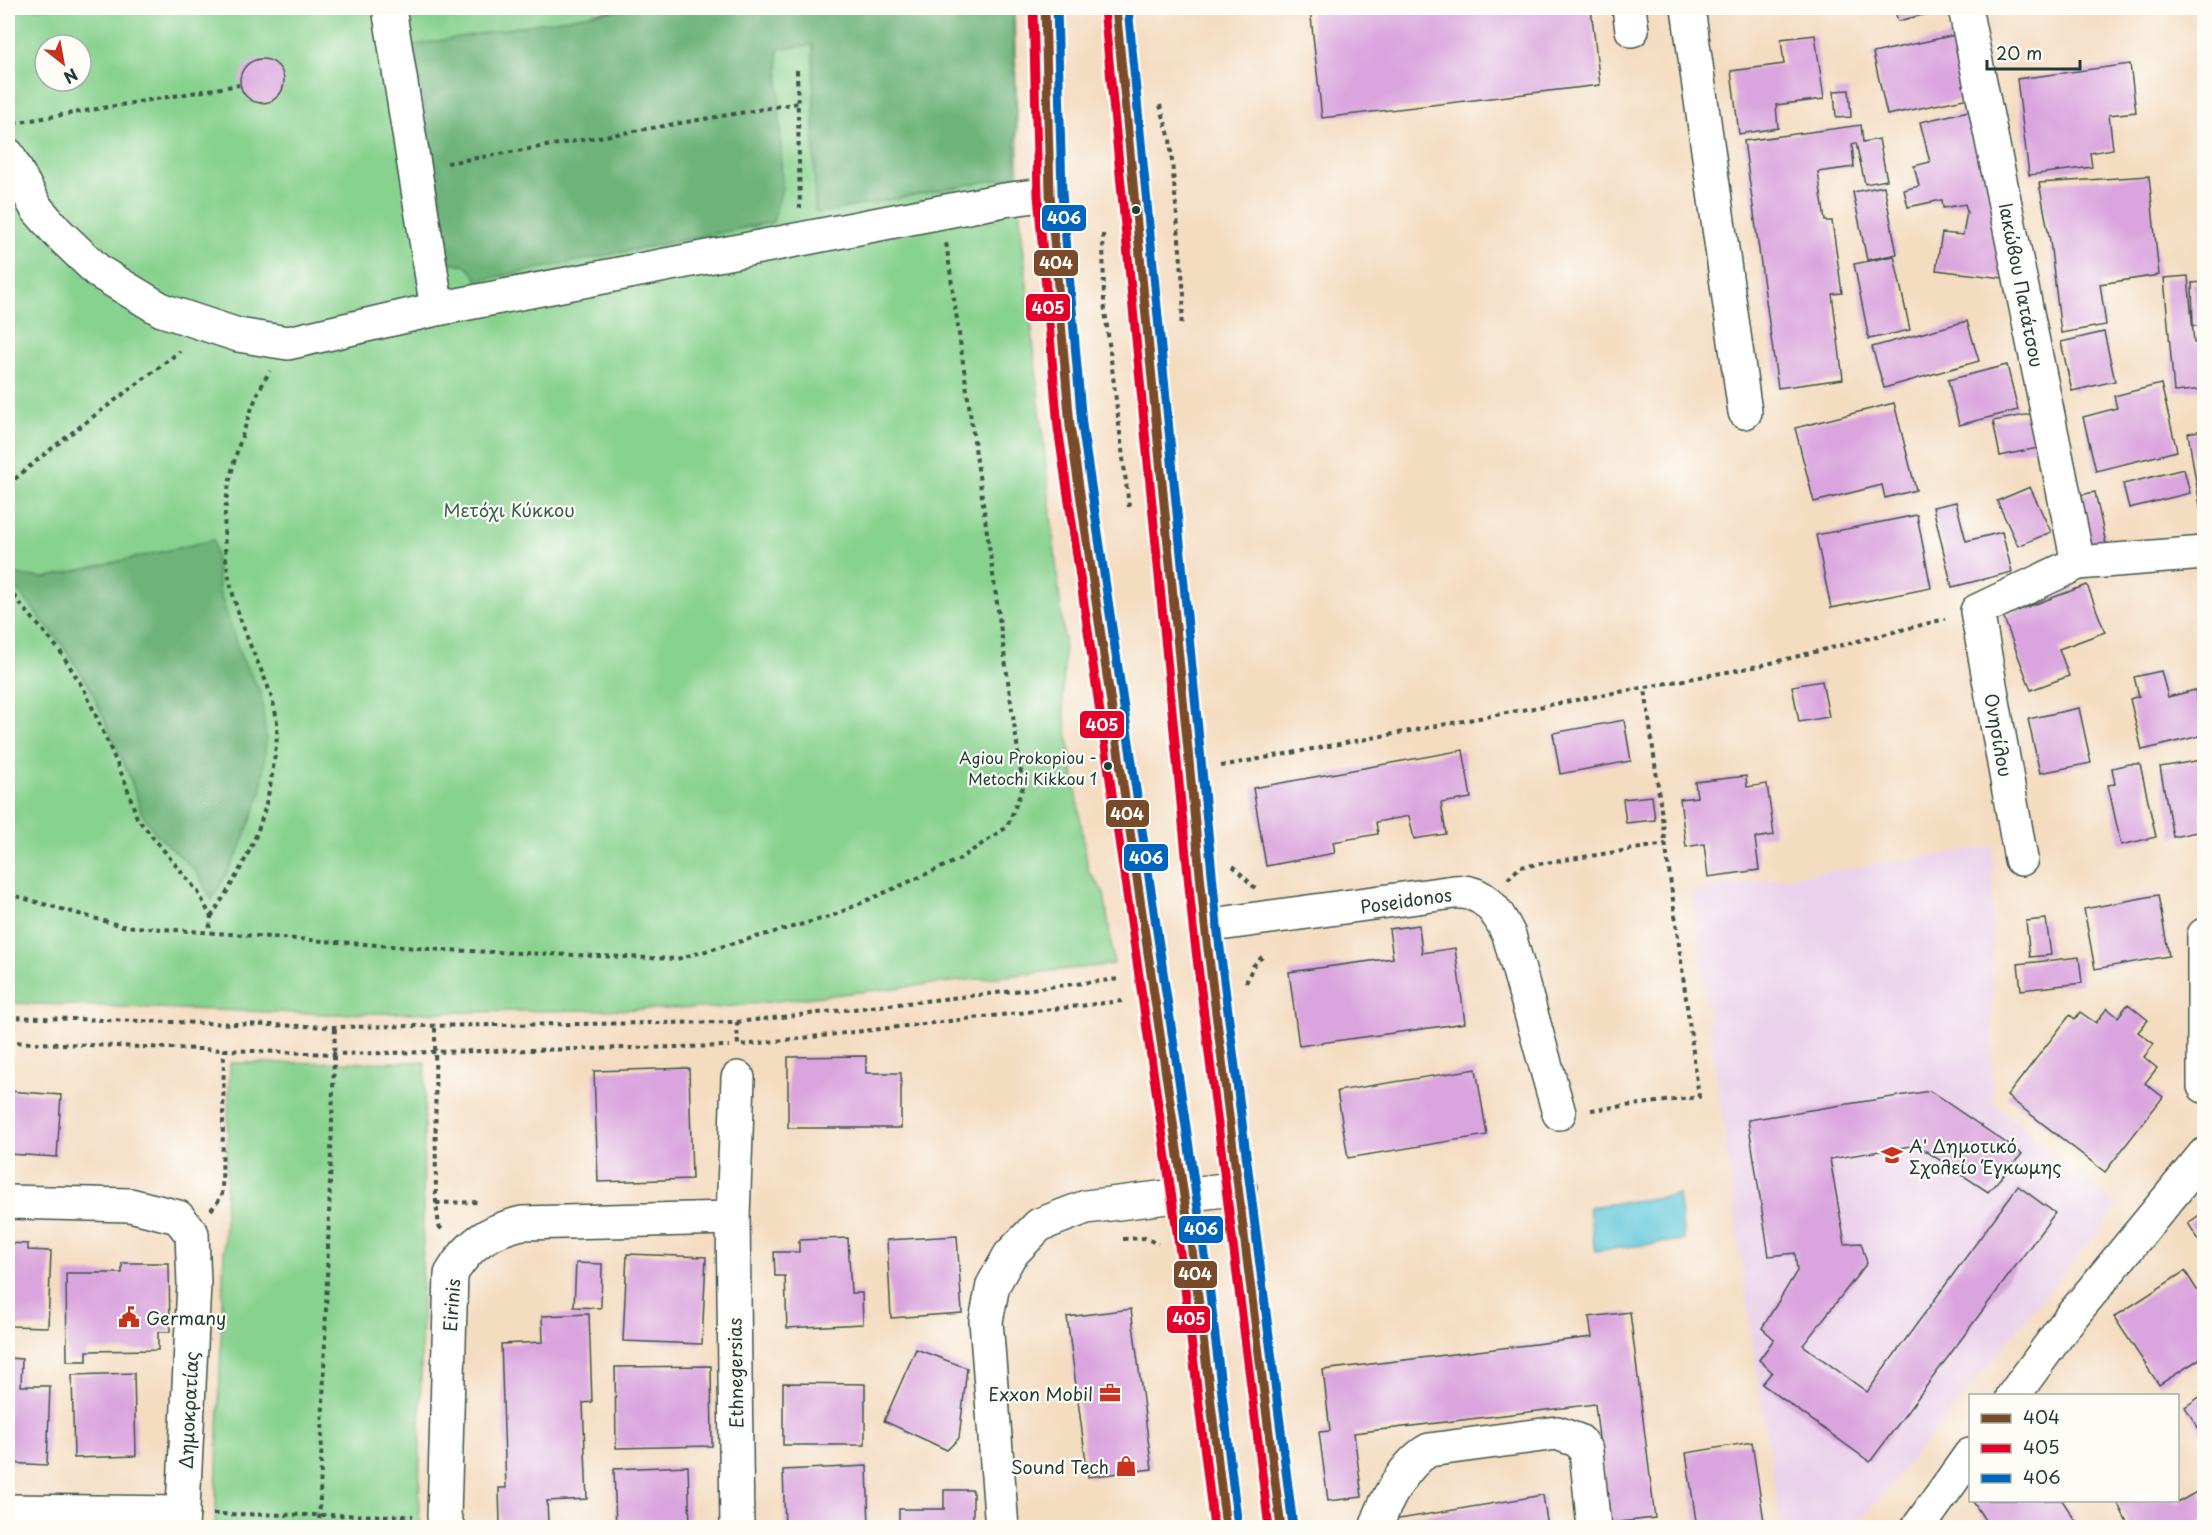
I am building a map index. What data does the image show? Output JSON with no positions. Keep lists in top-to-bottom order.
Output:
{
  "streets": {
    "street": [
      "Ιακώβου Πατάτσου",
      "Ονησίλου",
      "Poseidonos",
      "Eirinis",
      "Ethnegersias",
      "Δημοκρατίας"
    ]
  },
  "crossings": [
    ["Eirinis", "Ethnegersias"]
  ],
  "parks": ["Μετόχι Κύκκου"],
  "places": {
    "other": ["Agiou Prokopiou - Metochi Kikkou 1"],
    "school or university": ["Α' Δημοτικό Σχολείο Έγκωμης"],
    "public building": ["Germany"],
    "office": ["Exxon Mobil"],
    "shop": ["Sound Tech"]
  },
  "lines": ["transit line 404", "transit line 405", "transit line 406"],
  "legend": ["404", "405", "406"],
  "scale_bar": "20 m",
  "north": "bottom right"
}
